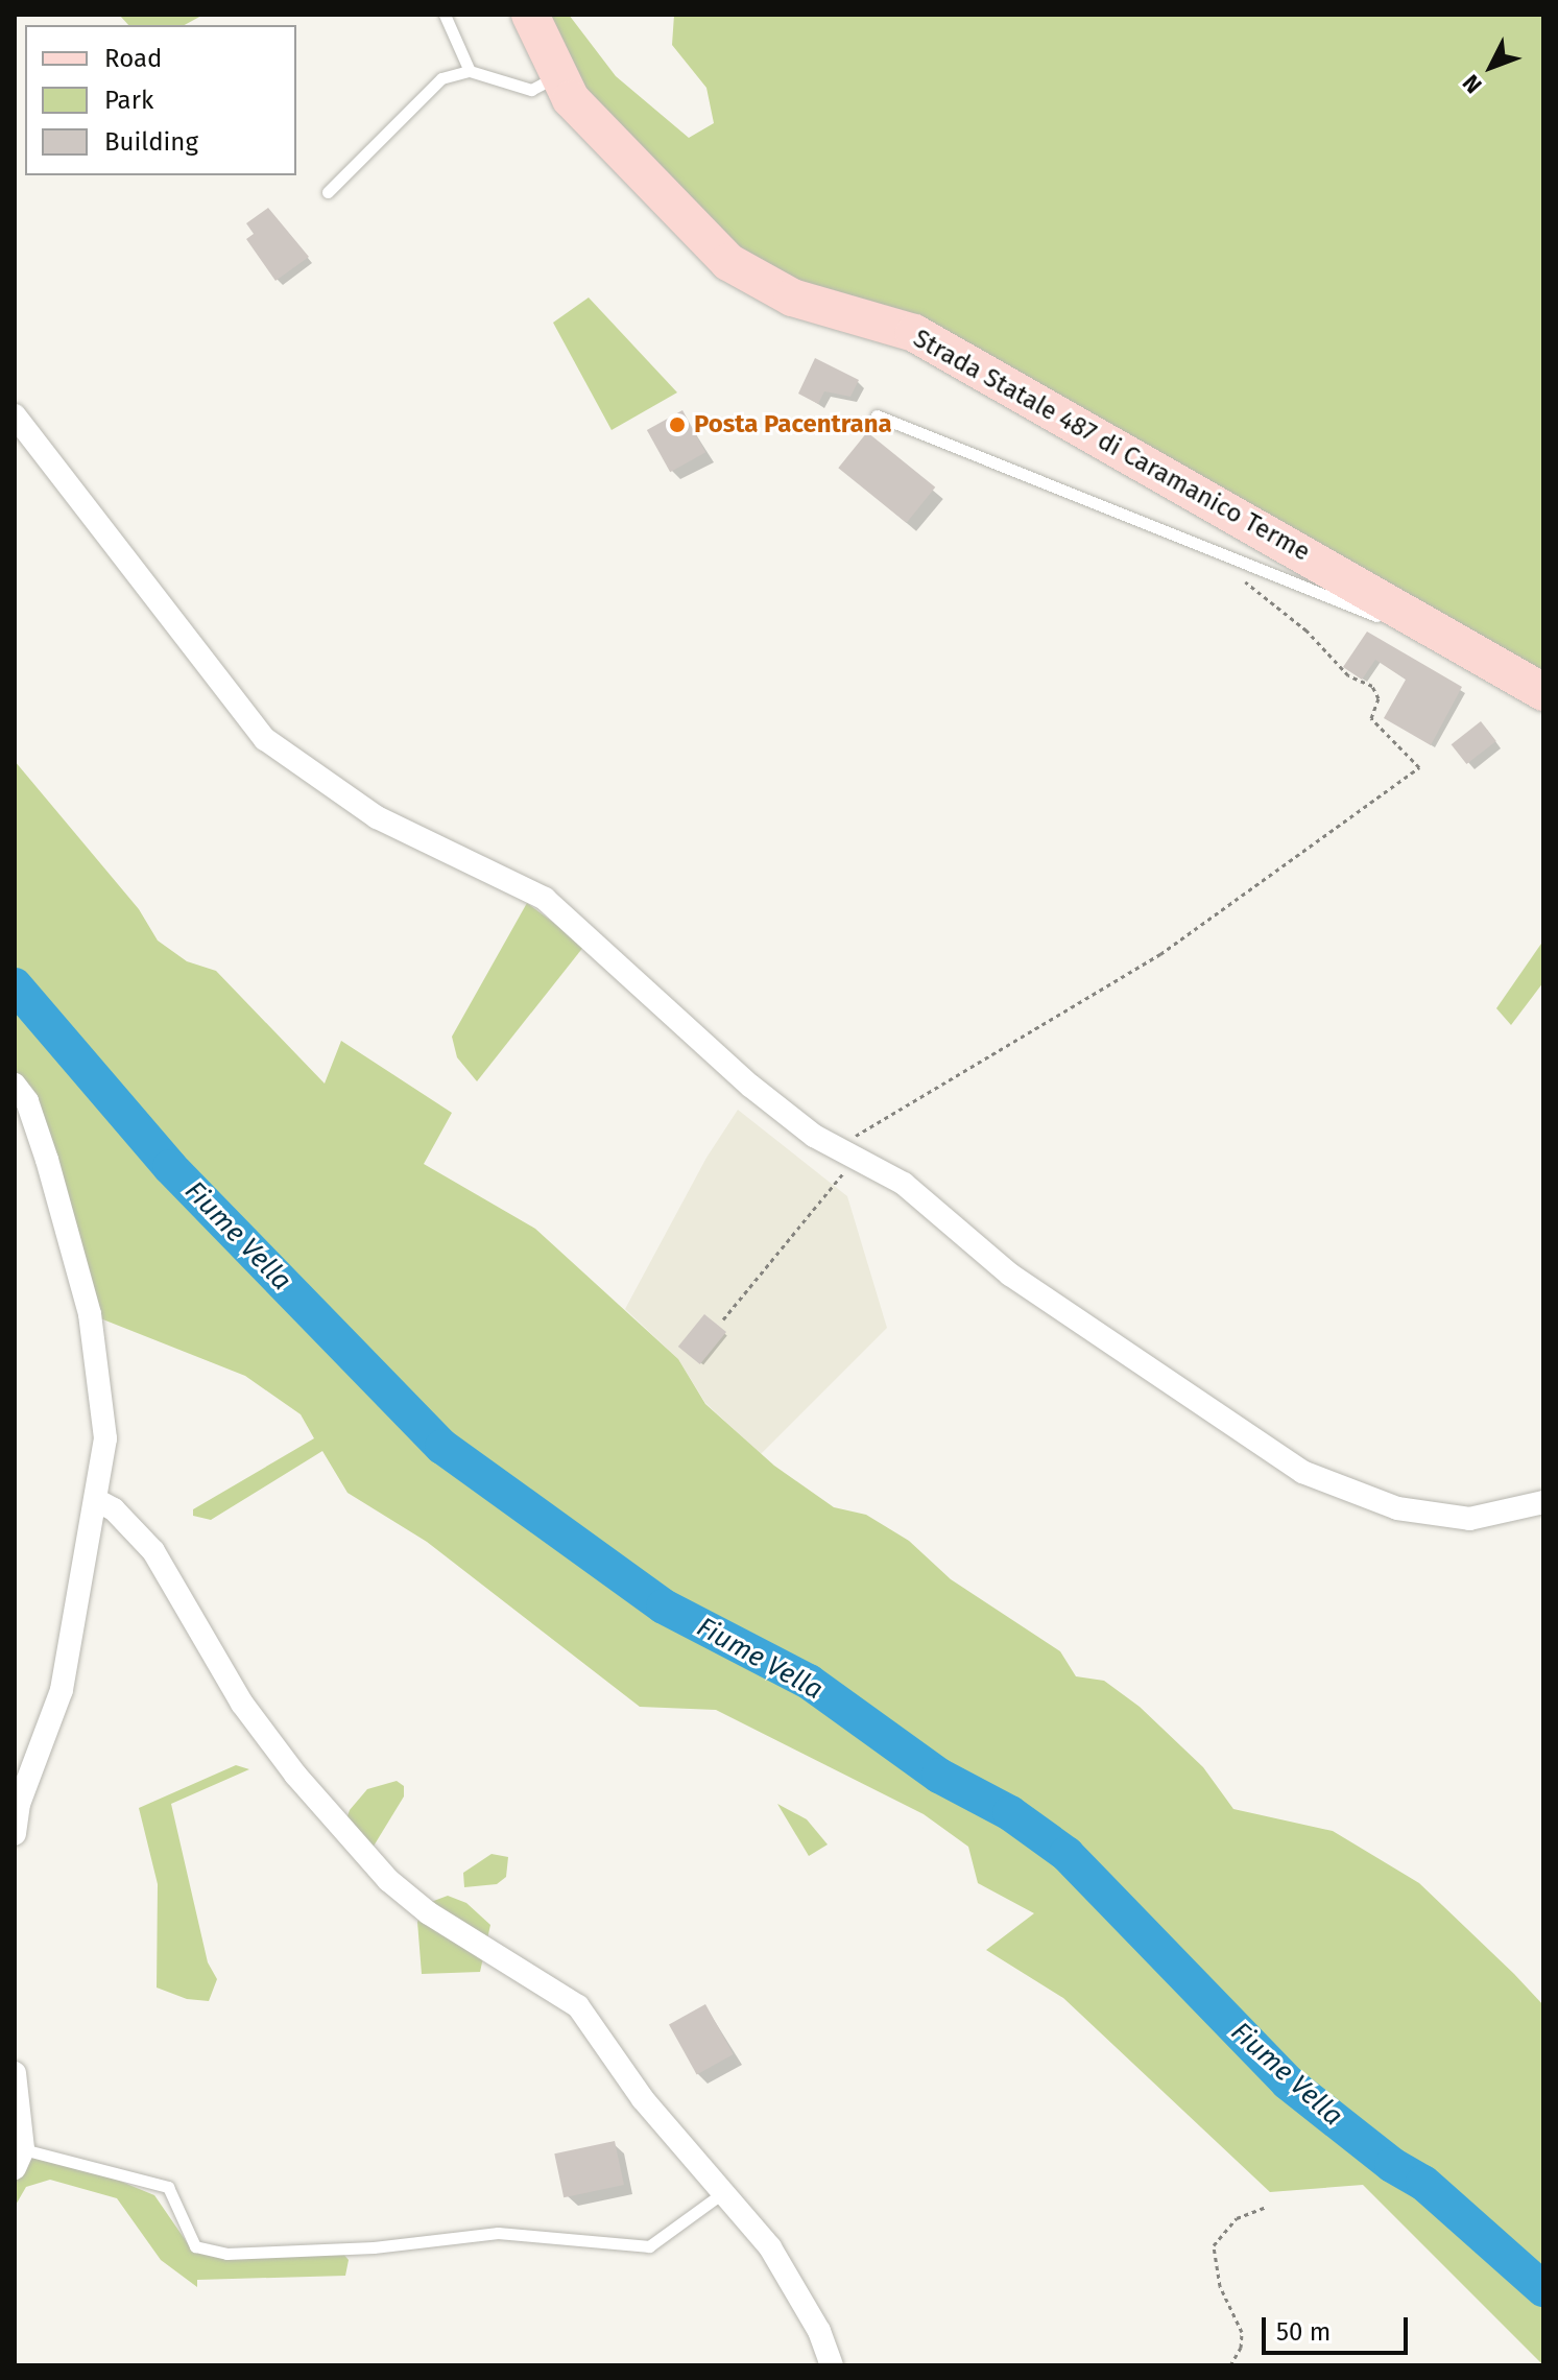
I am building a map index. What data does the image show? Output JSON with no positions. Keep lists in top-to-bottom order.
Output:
{
  "streets": {
    "main road": ["Strada Statale 487 di Caramanico Terme"]
  },
  "water": ["Fiume Vella"],
  "places": ["Posta Pacentrana"],
  "legend": ["Road", "Park", "Building"],
  "scale_bar": "50 m",
  "north": "bottom left"
}
